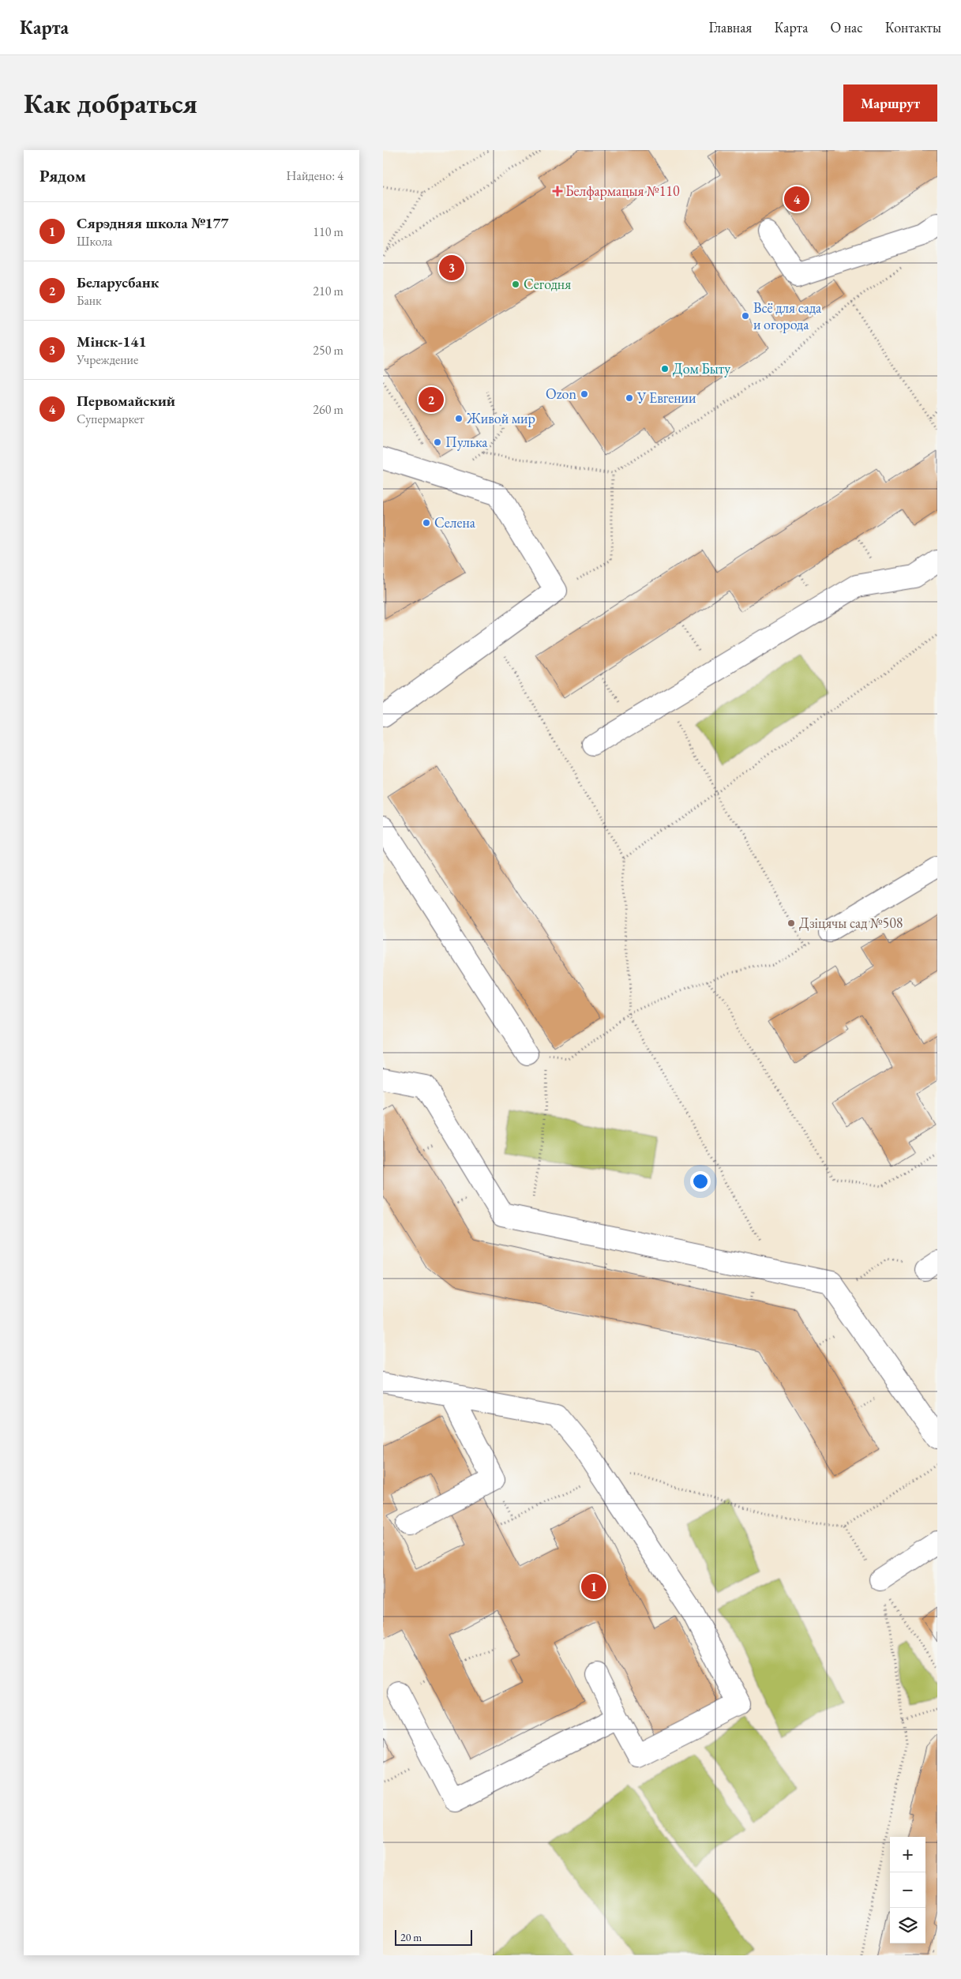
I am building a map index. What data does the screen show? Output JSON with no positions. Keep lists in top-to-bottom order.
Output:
{
  "places": {
    "health": ["Белфармацыя №110"],
    "other": [
      "Сегодня",
      "Всё для сада и огорода",
      "Дом Быту",
      "Ozon",
      "У Евгении",
      "Живой мир",
      "Пулька",
      "Селена",
      "Дзіцячы сад №508"
    ]
  },
  "scale_bar": "20 m",
  "page": {
    "header": "Карта",
    "nav": [
      "Главная",
      "Карта",
      "О нас",
      "Контакты"
    ],
    "buttons": "Маршрут",
    "title": "Как добраться",
    "heading": ["Рядом", "Найдено: 4"],
    "pins": [
      "4",
      "3",
      "2",
      "1"
    ],
    "list": [
      {
        "mark": "1",
        "name": "Сярэдняя школа №177",
        "note": "Школа",
        "value": "110 m"
      },
      {
        "mark": "2",
        "name": "Беларусбанк",
        "note": "Банк",
        "value": "210 m"
      },
      {
        "mark": "3",
        "name": "Мінск-141",
        "note": "Учреждение",
        "value": "250 m"
      },
      {
        "mark": "4",
        "name": "Первомайский",
        "note": "Супермаркет",
        "value": "260 m"
      }
    ],
    "map_buttons": ["+", "−"],
    "scale": "20 m"
  }
}
